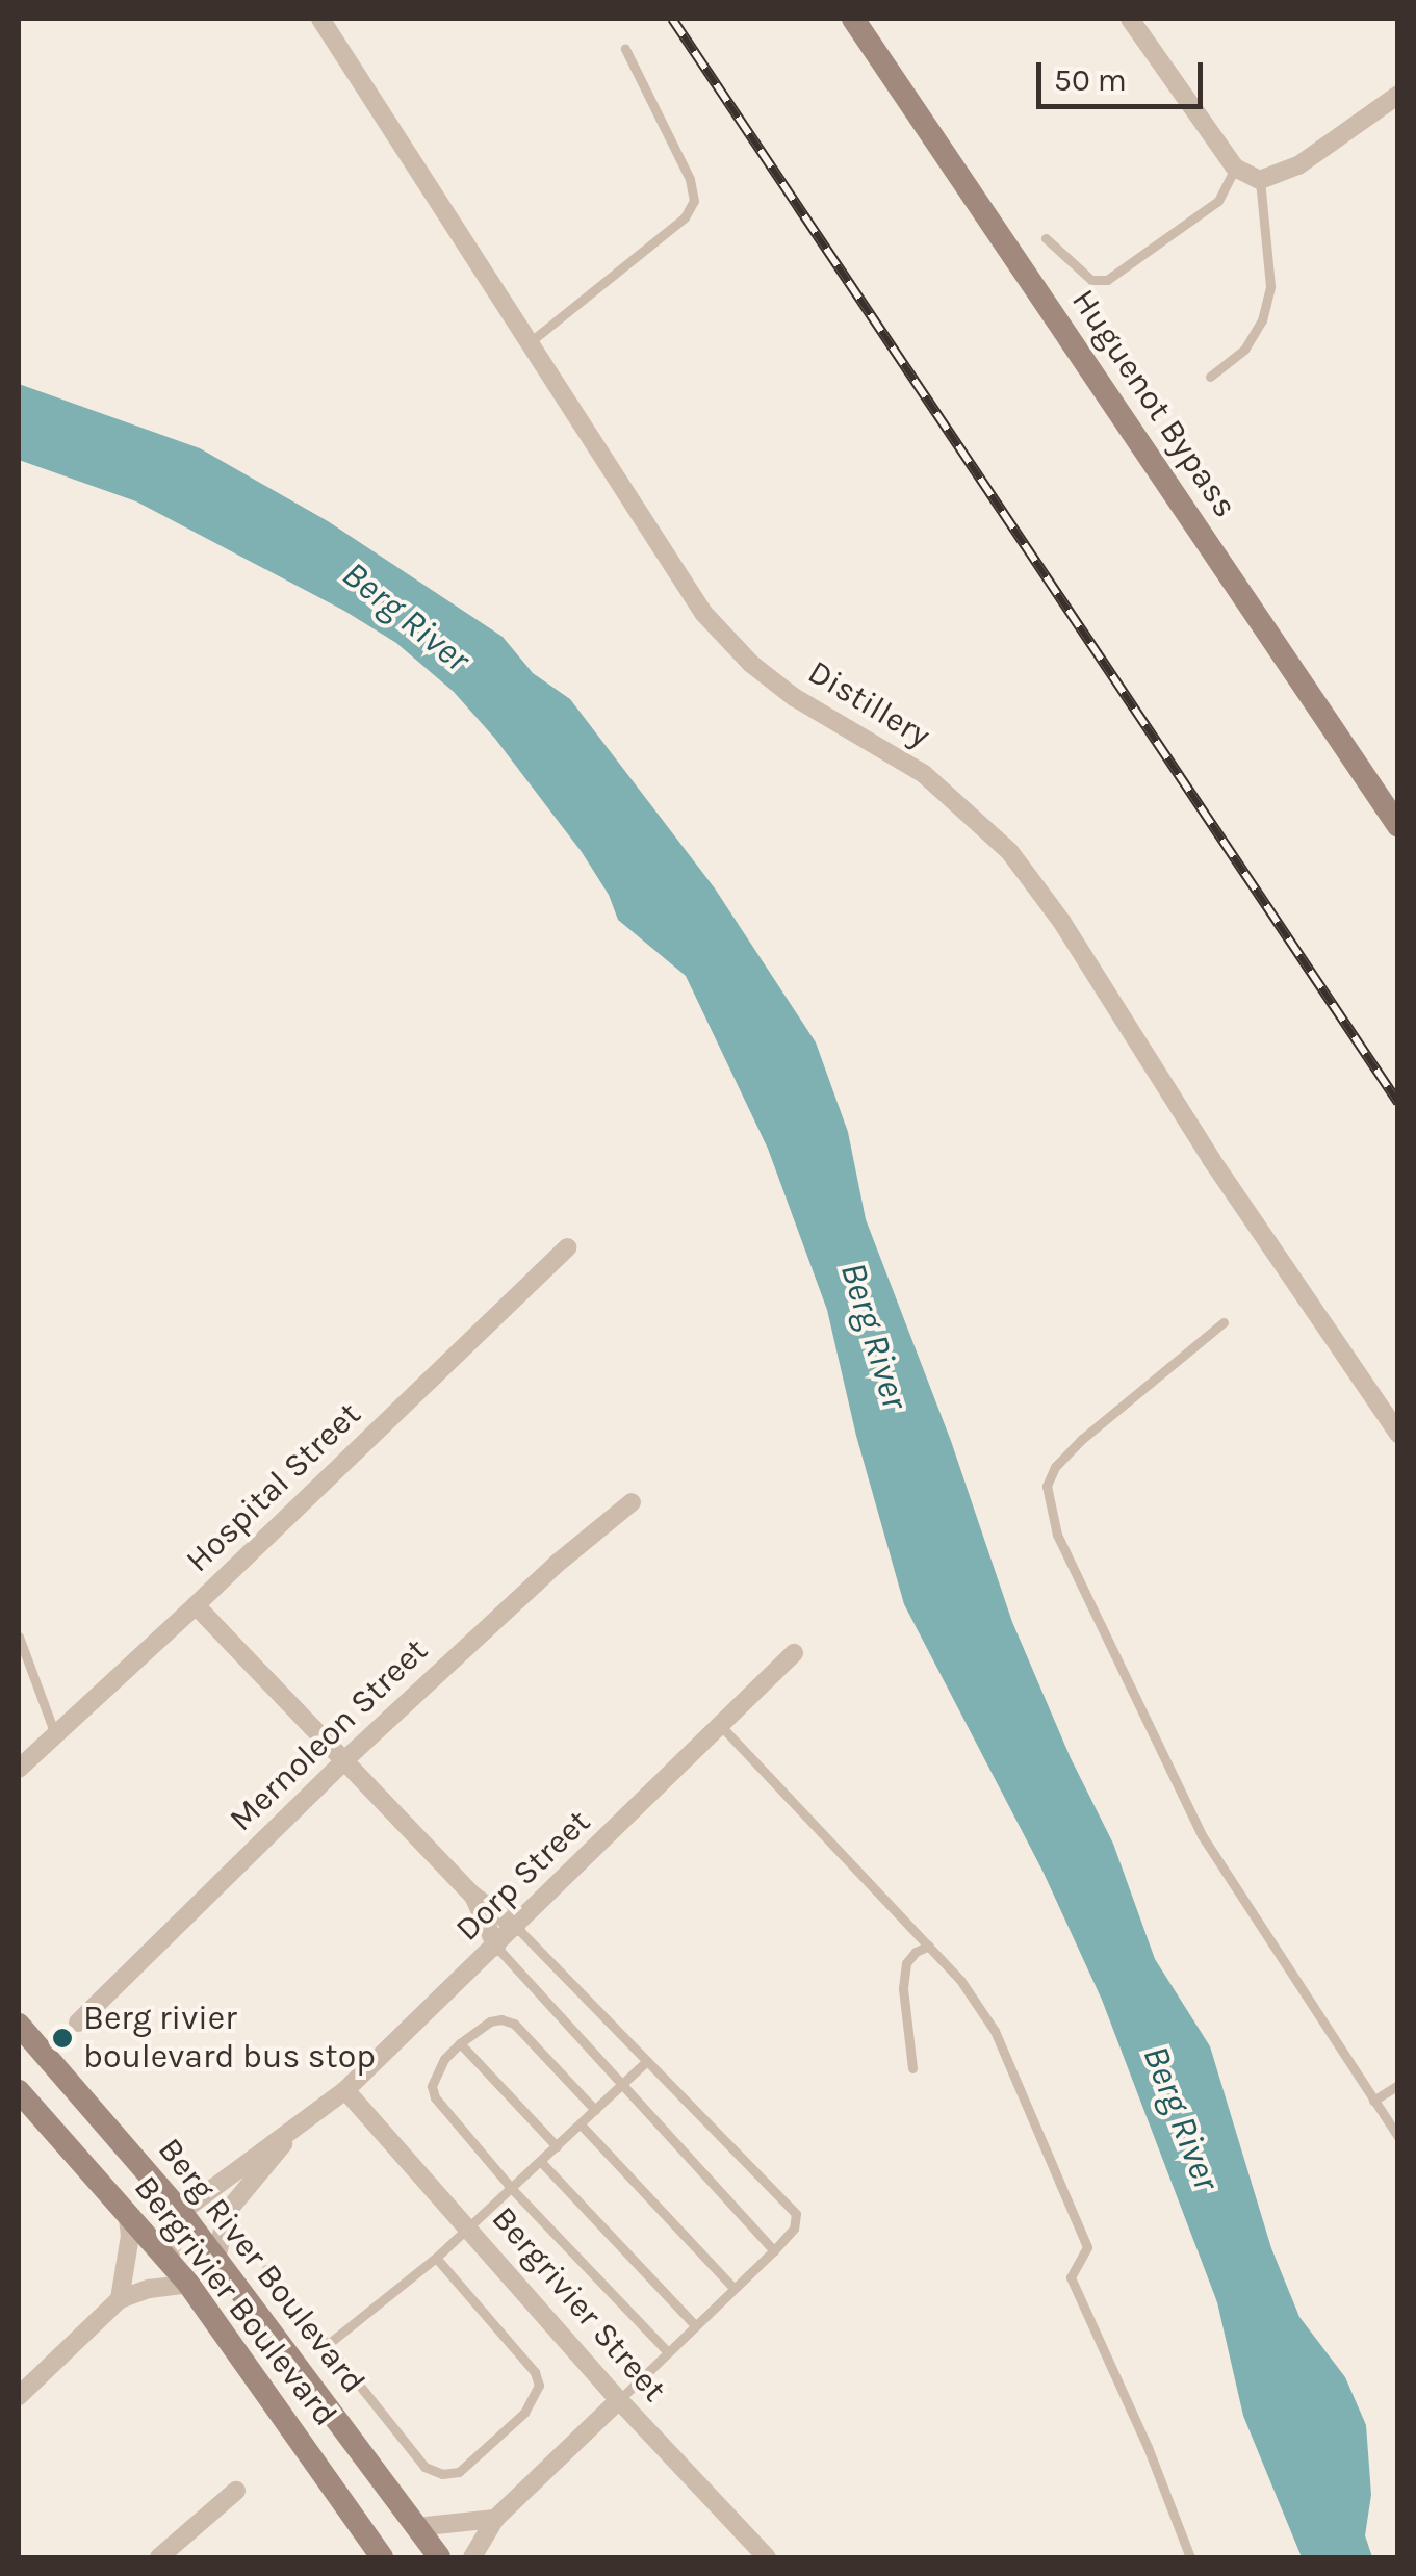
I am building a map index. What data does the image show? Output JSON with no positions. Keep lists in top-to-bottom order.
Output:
{
  "streets": {
    "street": [
      "Huguenot Bypass",
      "Distillery",
      "Hospital Street",
      "Mernoleon Street",
      "Dorp Street",
      "Berg River Boulevard",
      "Bergrivier Boulevard",
      "Bergrivier Street"
    ]
  },
  "crossings": [
    ["Dorp Street", "Berg River Boulevard"],
    ["Dorp Street", "Bergrivier Street"]
  ],
  "water": ["Berg River"],
  "places": ["Berg rivier boulevard bus stop"],
  "scale_bar": "50 m"
}
